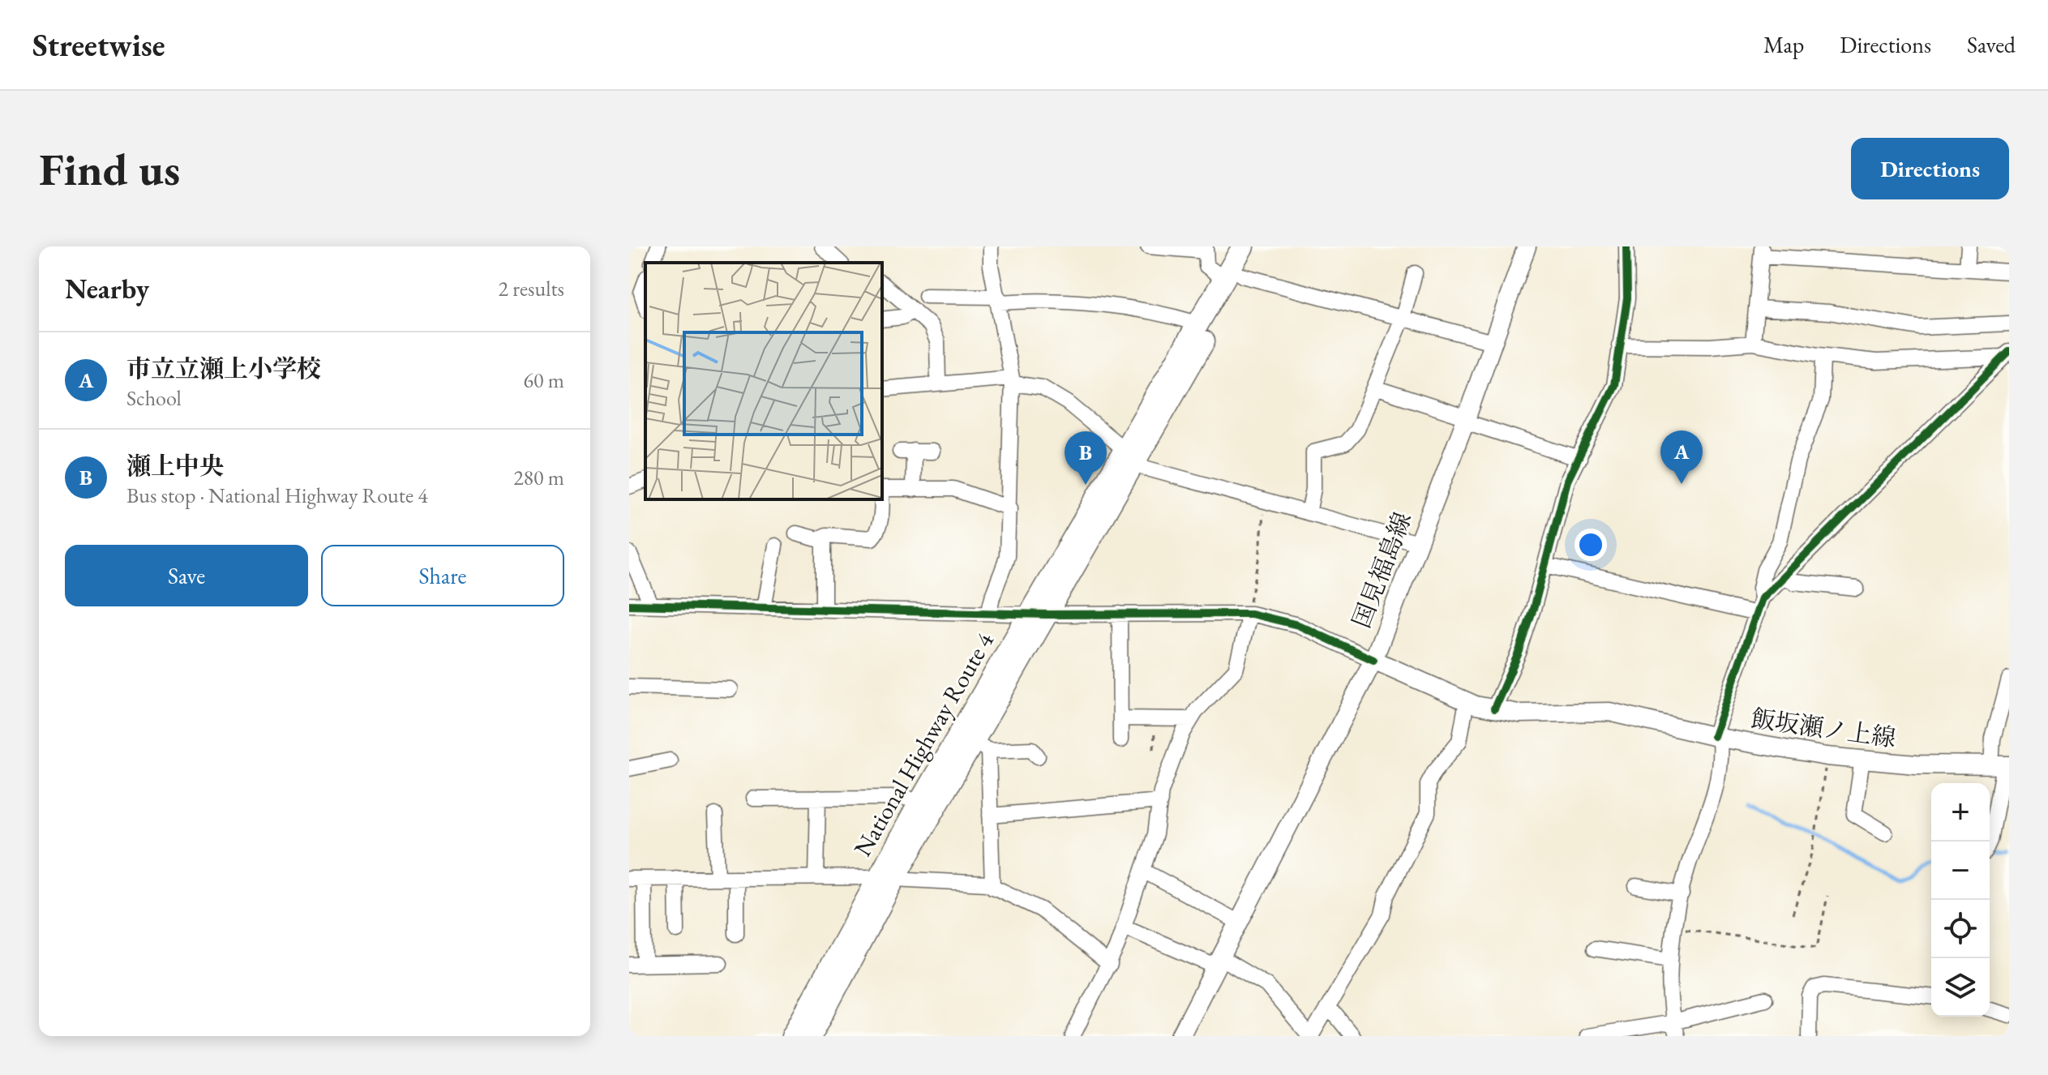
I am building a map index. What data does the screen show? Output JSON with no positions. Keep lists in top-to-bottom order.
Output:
{
  "streets": {
    "highway": ["National Highway Route 4"],
    "main road": ["国見福島線", "飯坂瀬ノ上線"]
  },
  "crossings": [
    ["国見福島線", "飯坂瀬ノ上線"]
  ],
  "page": {
    "header": "Streetwise",
    "nav": ["Map", "Directions", "Saved"],
    "buttons": [
      "Directions",
      ["Save", "Share"]
    ],
    "title": "Find us",
    "heading": ["Nearby", "2 results"],
    "list": [
      {
        "mark": "A",
        "name": "市立立瀬上小学校",
        "note": "School",
        "value": "60 m"
      },
      {
        "mark": "B",
        "name": "瀬上中央",
        "note": "Bus stop · National Highway Route 4",
        "value": "280 m"
      }
    ],
    "pins": ["A", "B"],
    "map_buttons": ["+", "−"]
  }
}
